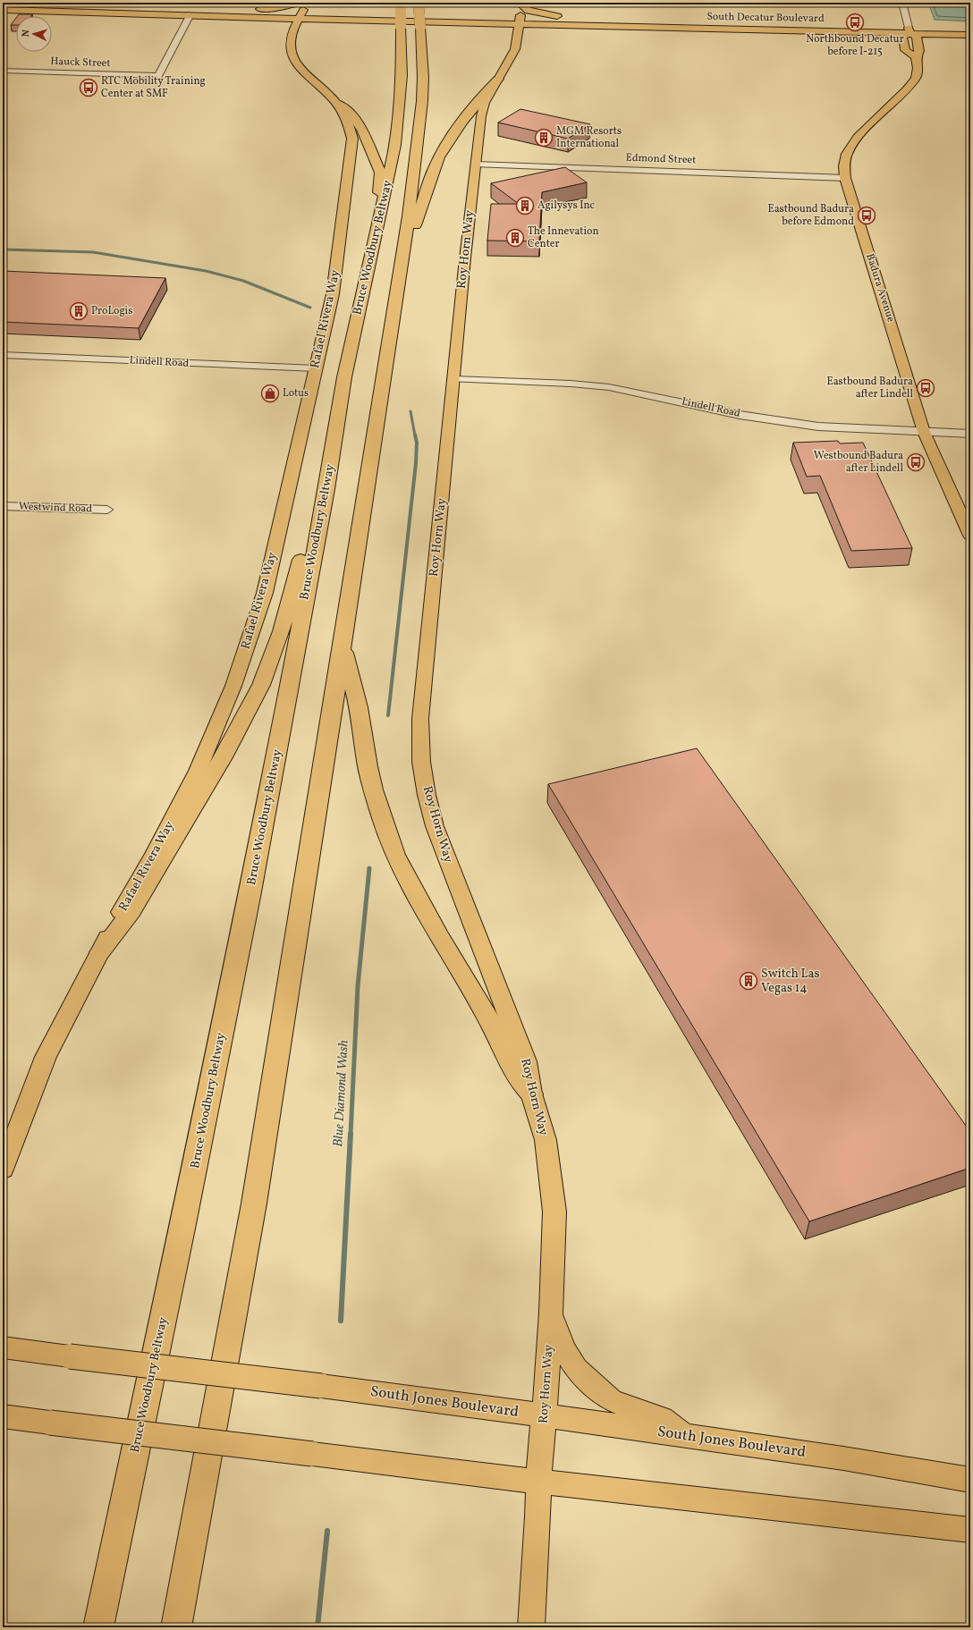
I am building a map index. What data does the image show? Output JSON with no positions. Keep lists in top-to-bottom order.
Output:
{
  "streets": {
    "highway": ["Bruce Woodbury Beltway"],
    "main road": [
      "South Decatur Boulevard",
      "Roy Horn Way",
      "Badura Avenue",
      "Rafael Rivera Way",
      "South Jones Boulevard"
    ],
    "street": [
      "Hauck Street",
      "Edmond Street",
      "Lindell Road",
      "Westwind Road"
    ]
  },
  "crossings": [
    ["South Decatur Boulevard", "Hauck Street"],
    ["South Decatur Boulevard", "Roy Horn Way"],
    ["South Decatur Boulevard", "Badura Avenue"],
    ["South Decatur Boulevard", "Rafael Rivera Way"],
    ["Edmond Street", "Roy Horn Way"],
    ["Edmond Street", "Badura Avenue"],
    ["Roy Horn Way", "Lindell Road"],
    ["Roy Horn Way", "South Jones Boulevard"],
    ["Badura Avenue", "Lindell Road"],
    ["Rafael Rivera Way", "Lindell Road"]
  ],
  "water": ["Blue Diamond Wash"],
  "places": {
    "bus stop": [
      "Northbound Decatur before I-215",
      "RTC Mobility Training Center at SMF",
      "Eastbound Badura before Edmond",
      "Eastbound Badura after Lindell",
      "Westbound Badura after Lindell"
    ],
    "building": [
      "MGM Resorts International",
      "Agilysys Inc",
      "The Innevation Center",
      "ProLogis",
      "Switch Las Vegas 14"
    ],
    "shop": ["Lotus"]
  },
  "north": "left"
}
